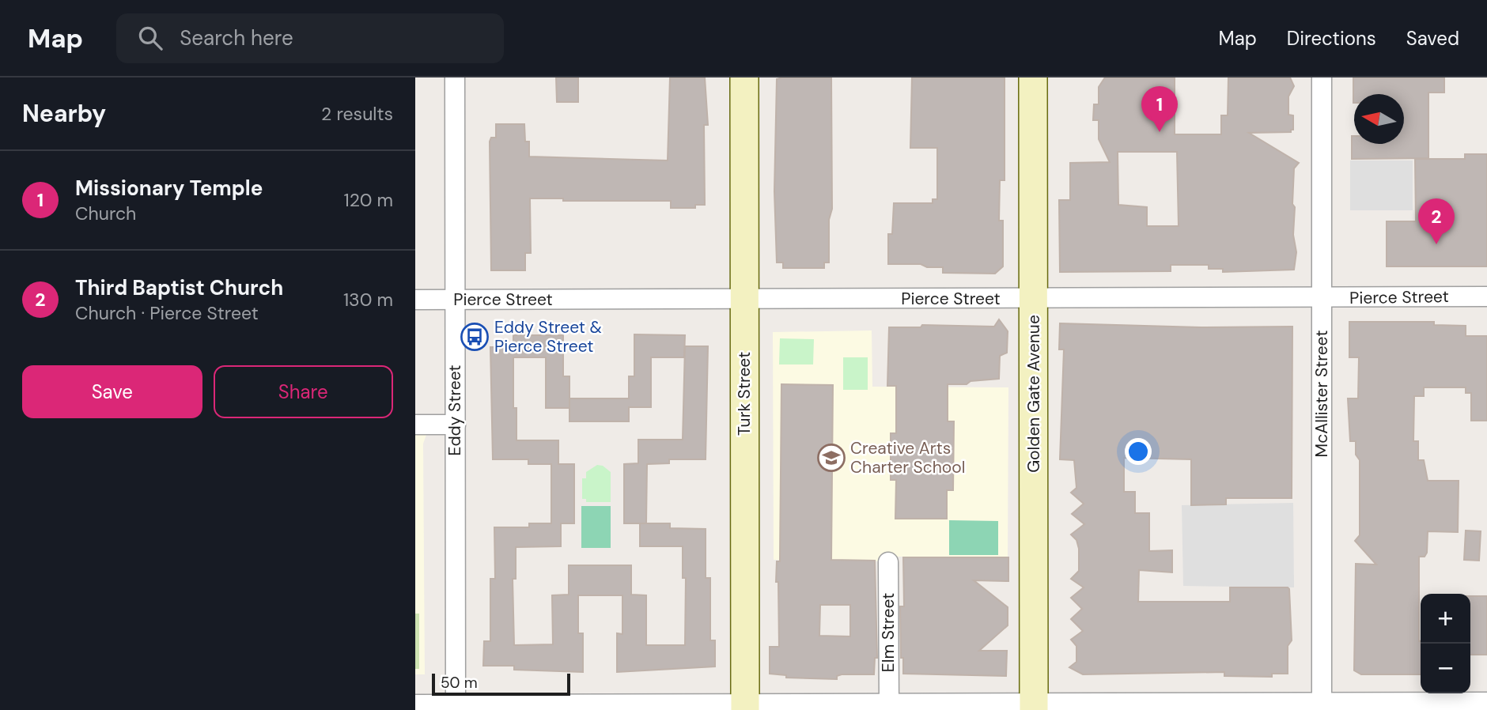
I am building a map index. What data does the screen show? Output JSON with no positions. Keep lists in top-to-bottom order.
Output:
{
  "streets": {
    "main road": ["Turk Street", "Golden Gate Avenue"],
    "street": [
      "Pierce Street",
      "McAllister Street",
      "Eddy Street",
      "Elm Street"
    ]
  },
  "crossings": [
    ["Pierce Street", "Turk Street"],
    ["Pierce Street", "Golden Gate Avenue"],
    ["Pierce Street", "McAllister Street"],
    ["Pierce Street", "Eddy Street"]
  ],
  "places": {
    "bus stop": ["Eddy Street & Pierce Street"],
    "school or university": ["Creative Arts Charter School"]
  },
  "scale_bar": "50 m",
  "north": "left",
  "page": {
    "header": "Map",
    "search": "Search here",
    "nav": ["Map", "Directions", "Saved"],
    "heading": ["Nearby", "2 results"],
    "pins": ["1", "2"],
    "list": [
      {
        "mark": "1",
        "name": "Missionary Temple",
        "note": "Church",
        "value": "120 m"
      },
      {
        "mark": "2",
        "name": "Third Baptist Church",
        "note": "Church · Pierce Street",
        "value": "130 m"
      }
    ],
    "buttons": ["Save", "Share"],
    "map_buttons": ["+", "−"],
    "scale": "50 m"
  }
}
